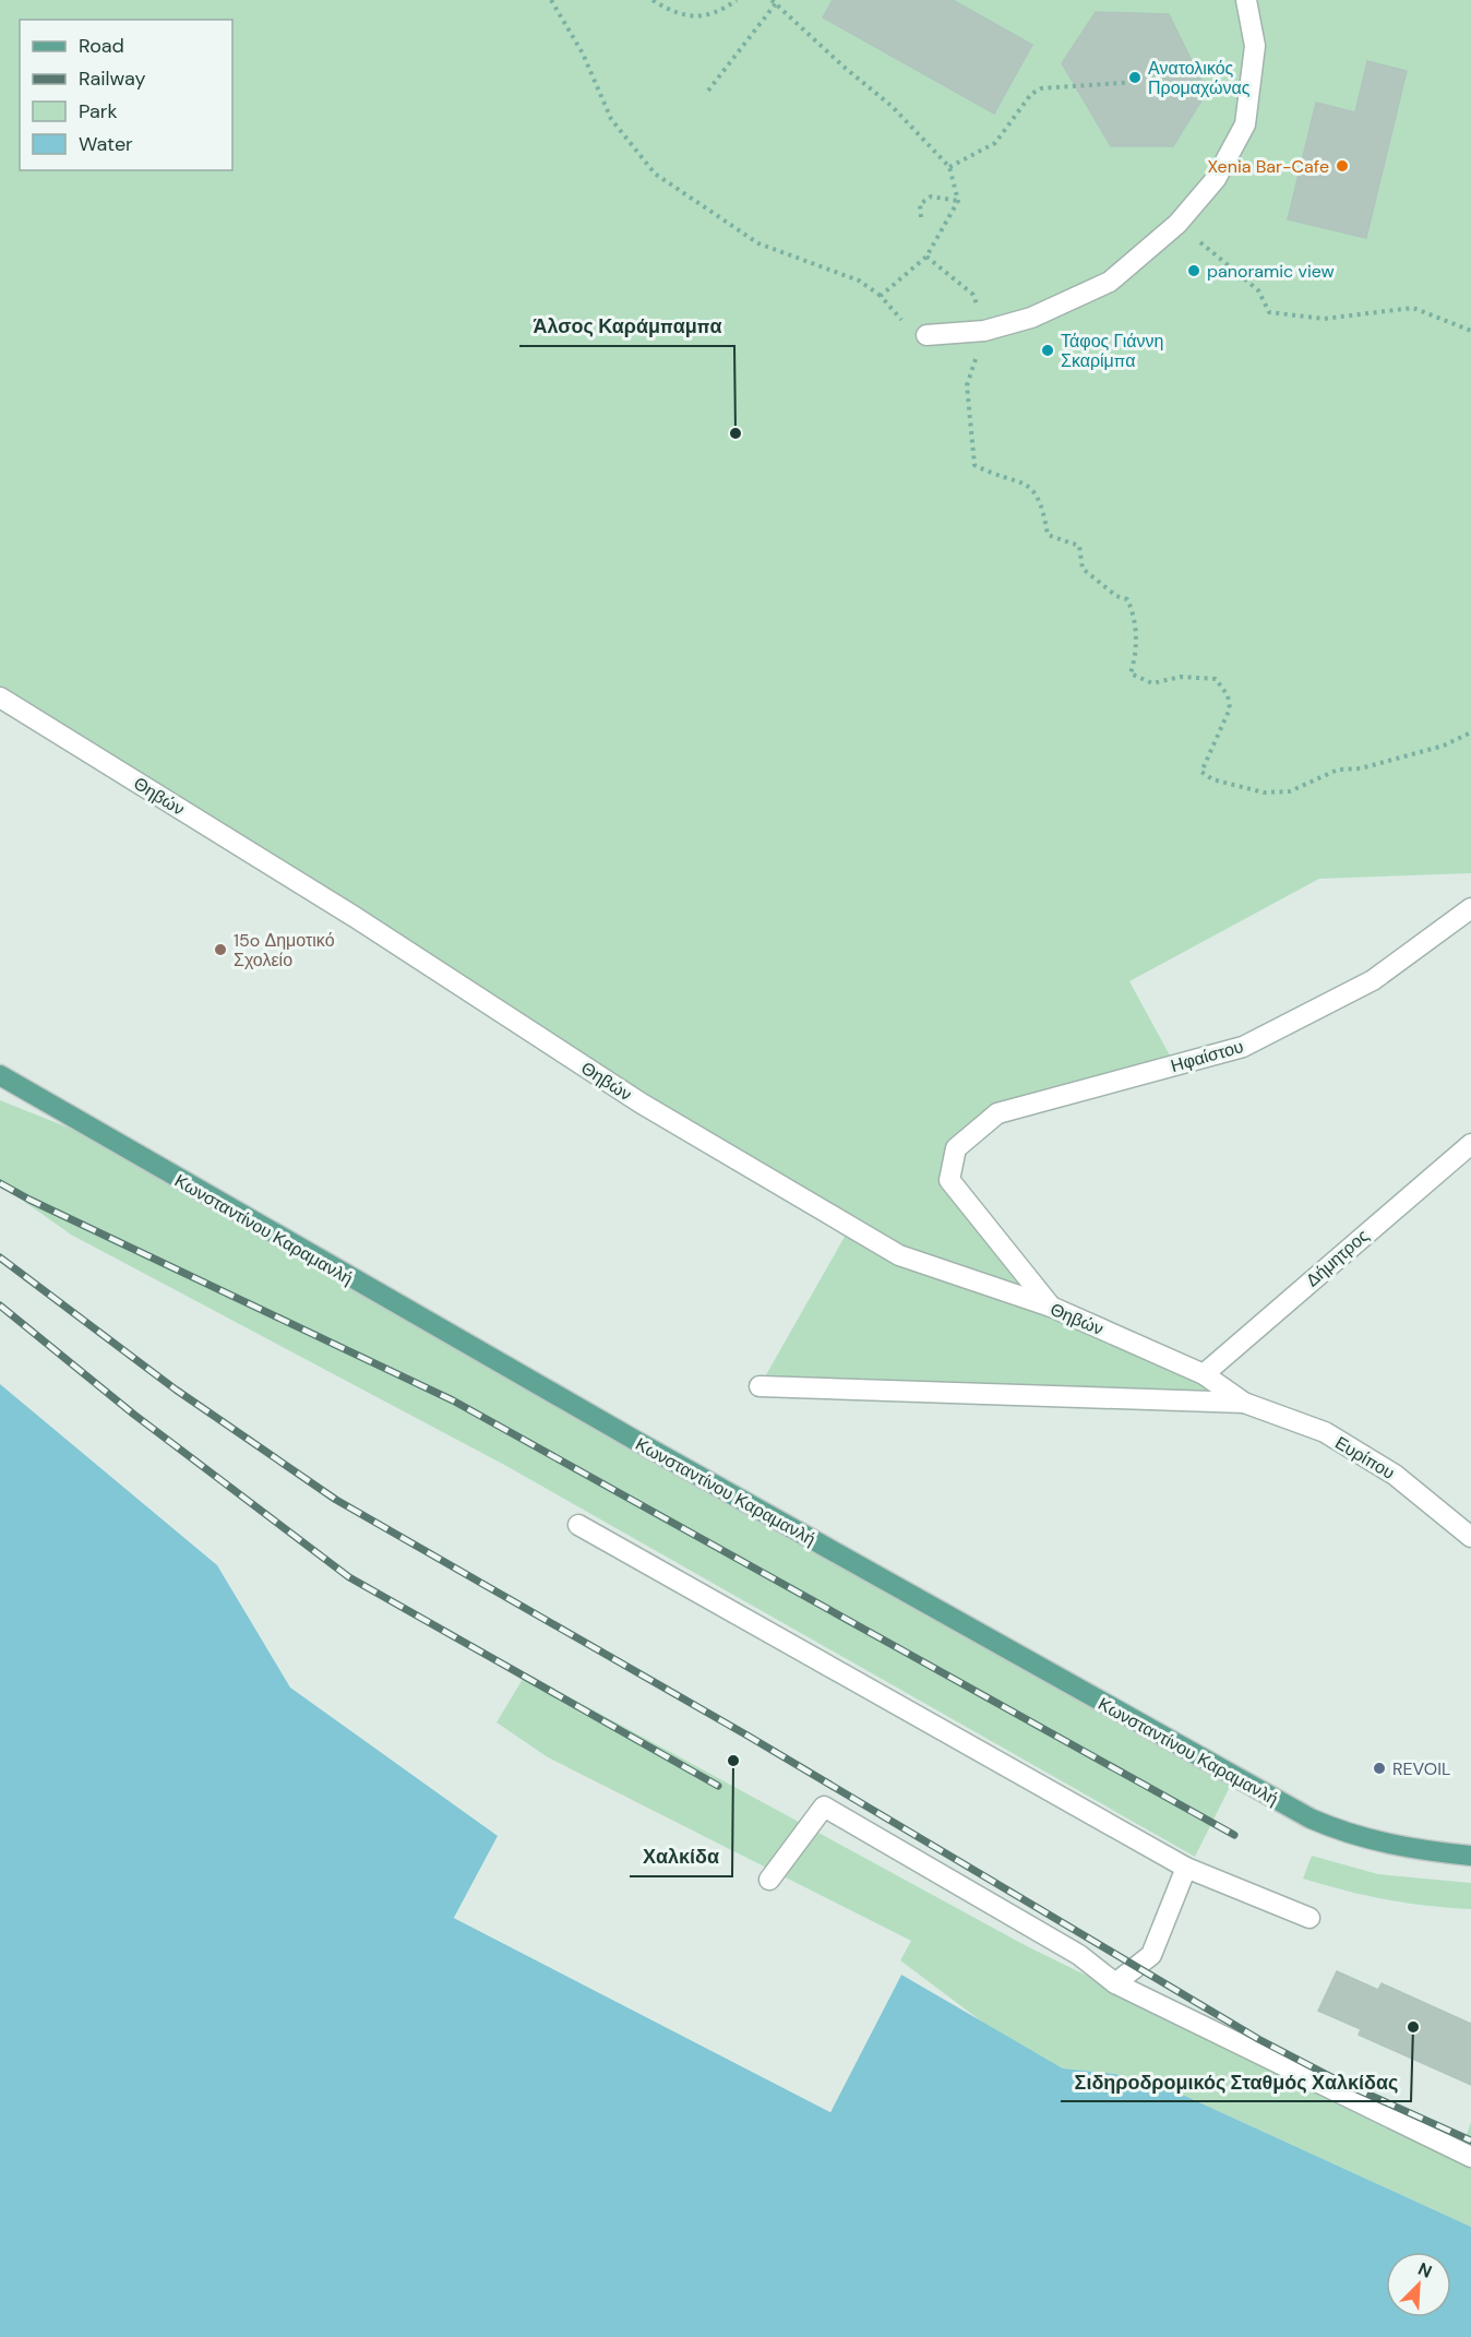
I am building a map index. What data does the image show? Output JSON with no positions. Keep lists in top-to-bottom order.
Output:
{
  "streets": {
    "main road": ["Κωνσταντίνου Καραμανλή"],
    "street": [
      "Θηβών",
      "Ηφαίστου",
      "Δήμητρος",
      "Ευρίπου"
    ]
  },
  "crossings": [
    ["Θηβών", "Ηφαίστου"],
    ["Θηβών", "Δήμητρος"],
    ["Θηβών", "Ευρίπου"]
  ],
  "places": [
    "Ανατολικός Προμαχώνας",
    "Xenia Bar-Cafe",
    "panoramic view",
    "Τάφος Γιάννη Σκαρίμπα",
    "Άλσος Καράμπαμπα",
    "15o Δημοτικό Σχολείο",
    "Χαλκίδα",
    "REVOIL",
    "Σιδηροδρομικός Σταθμός Χαλκίδας"
  ],
  "legend": [
    "Road",
    "Railway",
    "Park",
    "Water"
  ],
  "north": "top right"
}
